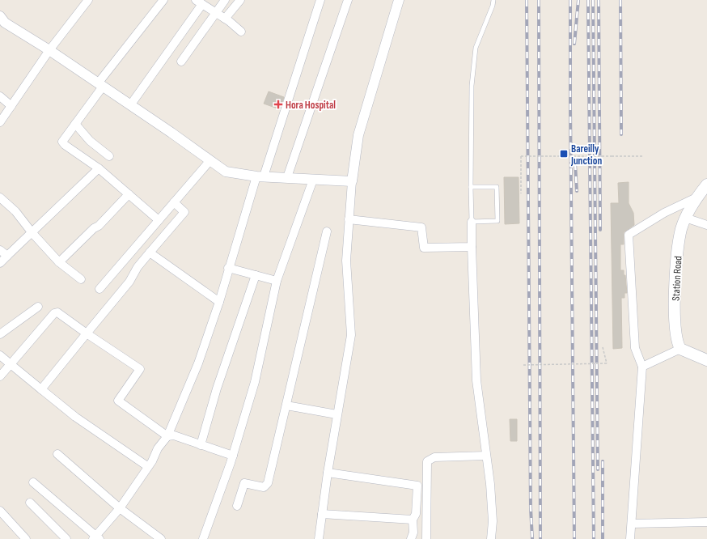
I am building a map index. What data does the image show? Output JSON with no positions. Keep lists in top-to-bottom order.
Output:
{
  "streets": {
    "main road": ["Station Road"]
  },
  "places": {
    "health": ["Hora Hospital"],
    "transit": ["Bareilly Junction"]
  }
}
